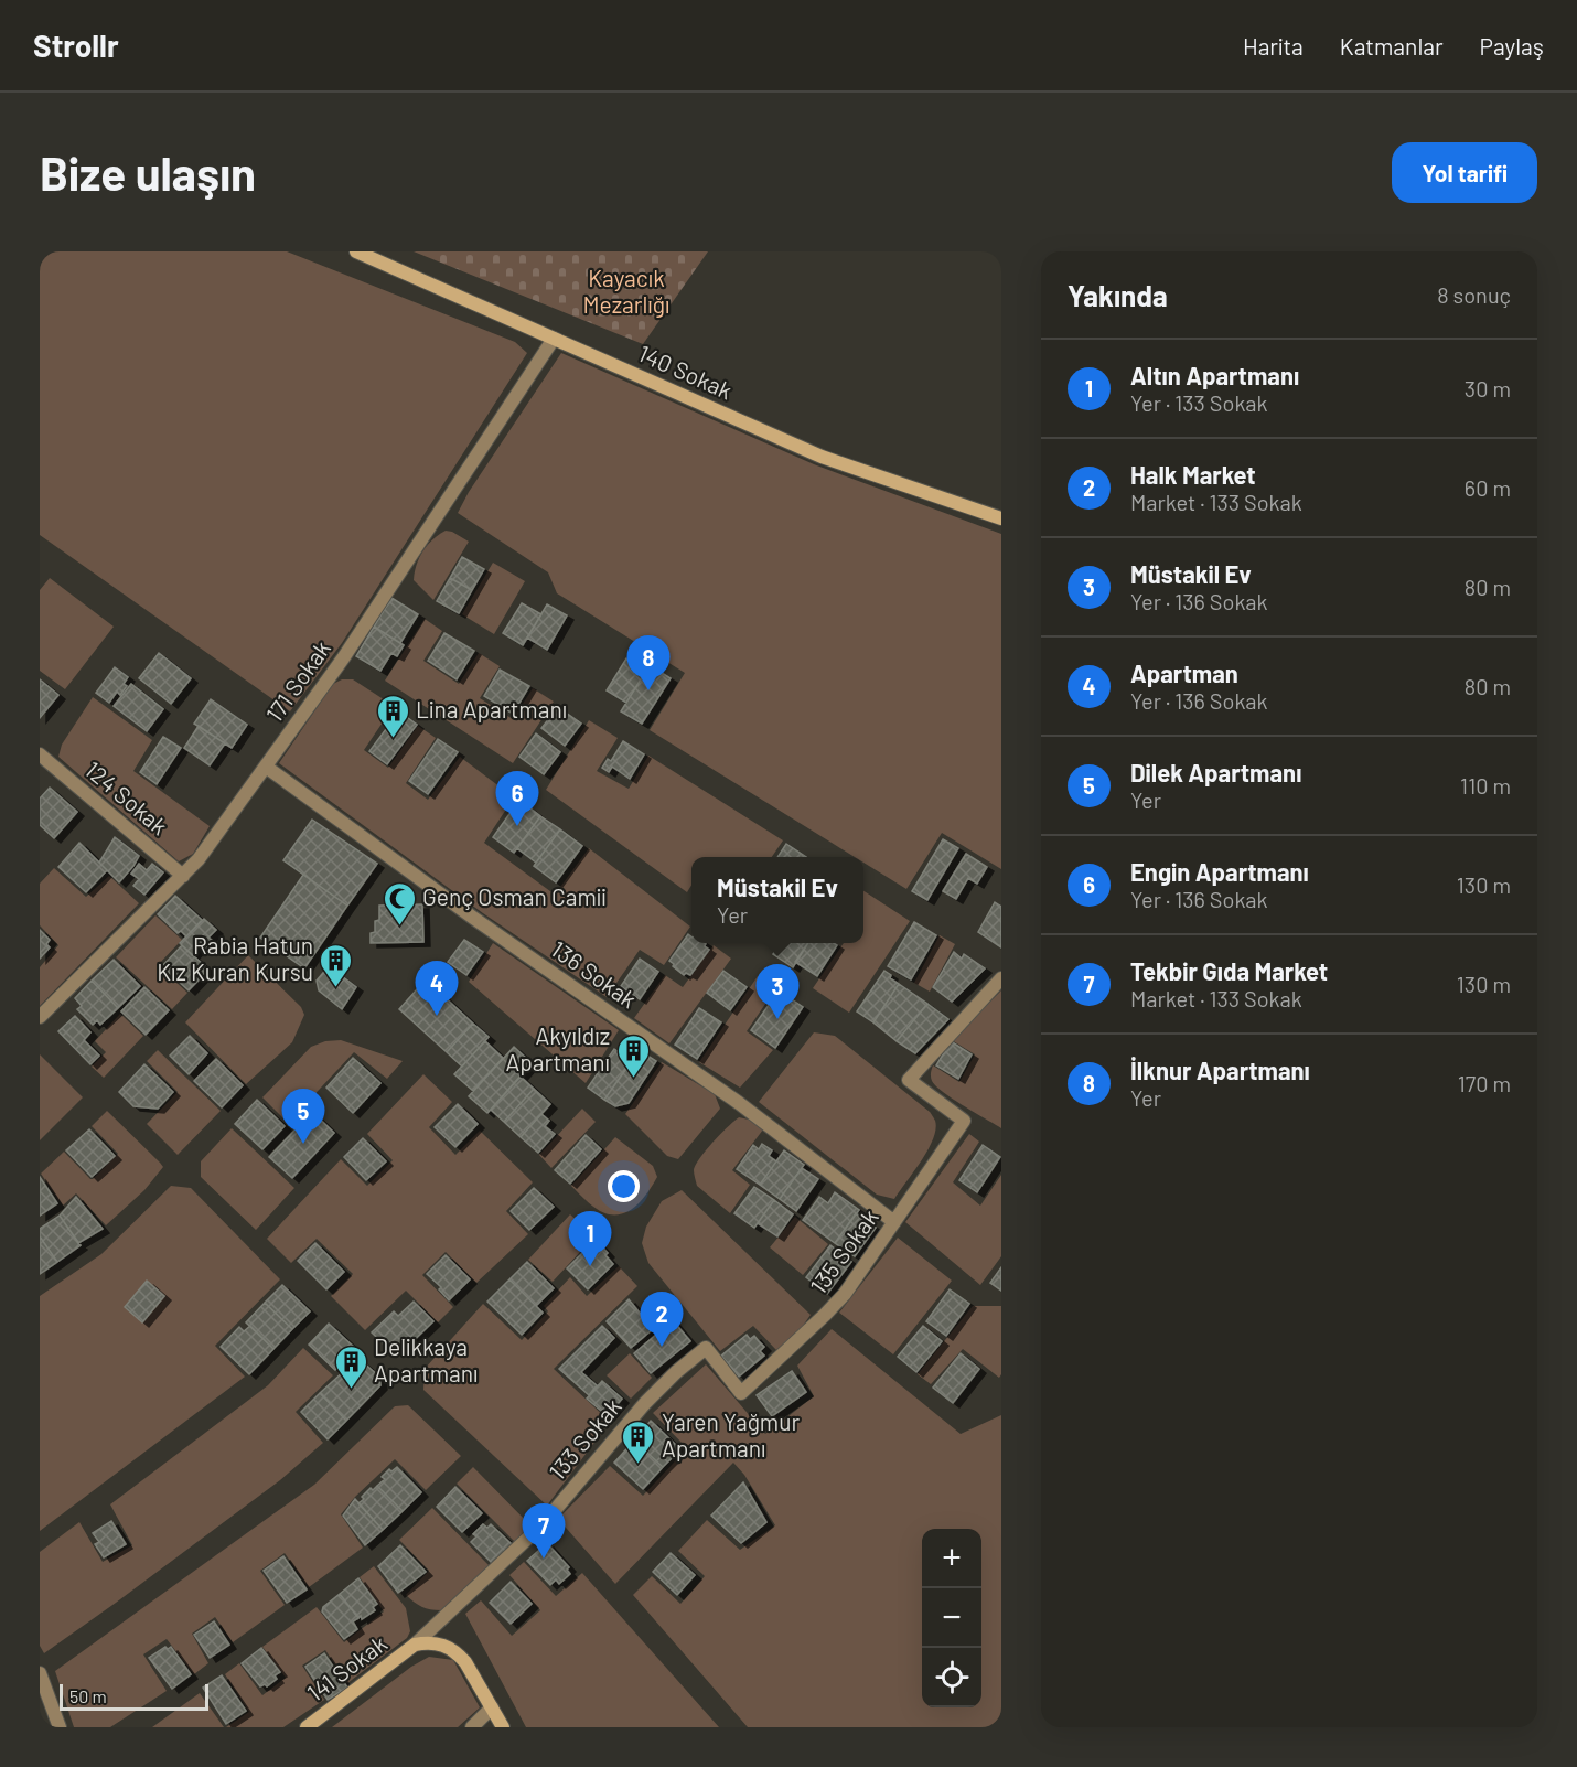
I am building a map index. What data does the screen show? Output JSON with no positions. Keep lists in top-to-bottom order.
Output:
{
  "streets": {
    "main road": ["140 Sokak", "141 Sokak"],
    "street": [
      "171 Sokak",
      "124 Sokak",
      "136 Sokak",
      "135 Sokak",
      "133 Sokak"
    ]
  },
  "crossings": [
    ["140 Sokak", "171 Sokak"],
    ["171 Sokak", "124 Sokak"],
    ["171 Sokak", "136 Sokak"],
    ["136 Sokak", "135 Sokak"],
    ["135 Sokak", "133 Sokak"],
    ["133 Sokak", "141 Sokak"]
  ],
  "parks": ["Kayacık Mezarlığı"],
  "places": {
    "building": [
      "Lina Apartmanı",
      "Rabia Hatun Kız Kuran Kursu",
      "Akyıldız Apartmanı",
      "Delikkaya Apartmanı",
      "Yaren Yağmur Apartmanı"
    ],
    "mosque": ["Genç Osman Camii"]
  },
  "scale_bar": "50 m",
  "page": {
    "header": "Strollr",
    "nav": ["Harita", "Katmanlar", "Paylaş"],
    "buttons": "Yol tarifi",
    "title": "Bize ulaşın",
    "heading": ["Yakında", "8 sonuç"],
    "list": [
      {
        "mark": "1",
        "name": "Altın Apartmanı",
        "note": "Yer · 133 Sokak",
        "value": "30 m"
      },
      {
        "mark": "2",
        "name": "Halk Market",
        "note": "Market · 133 Sokak",
        "value": "60 m"
      },
      {
        "mark": "3",
        "name": "Müstakil Ev",
        "note": "Yer · 136 Sokak",
        "value": "80 m"
      },
      {
        "mark": "4",
        "name": "Apartman",
        "note": "Yer · 136 Sokak",
        "value": "80 m"
      },
      {
        "mark": "5",
        "name": "Dilek Apartmanı",
        "note": "Yer",
        "value": "110 m"
      },
      {
        "mark": "6",
        "name": "Engin Apartmanı",
        "note": "Yer · 136 Sokak",
        "value": "130 m"
      },
      {
        "mark": "7",
        "name": "Tekbir Gıda Market",
        "note": "Market · 133 Sokak",
        "value": "130 m"
      },
      {
        "mark": "8",
        "name": "İlknur Apartmanı",
        "note": "Yer",
        "value": "170 m"
      }
    ],
    "pins": [
      "8",
      "6",
      "4",
      "3",
      "5",
      "1",
      "2",
      "7"
    ],
    "popup": ["Müstakil Ev", "Yer"],
    "map_buttons": ["+", "−"],
    "scale": "50 m"
  }
}
